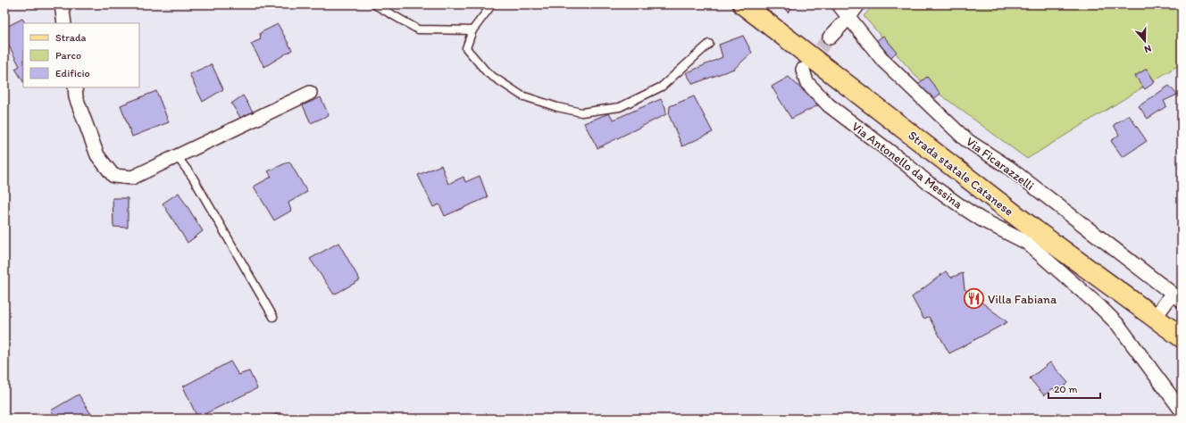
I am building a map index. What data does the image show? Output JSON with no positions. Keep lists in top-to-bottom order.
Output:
{
  "streets": {
    "main road": ["Strada statale Catanese"],
    "street": ["Via Ficarazzelli", "Via Antonello da Messina"]
  },
  "places": {
    "restaurant": ["Villa Fabiana"]
  },
  "legend": ["Strada", "Parco", "Edificio"],
  "scale_bar": "20 m",
  "north": "bottom"
}
